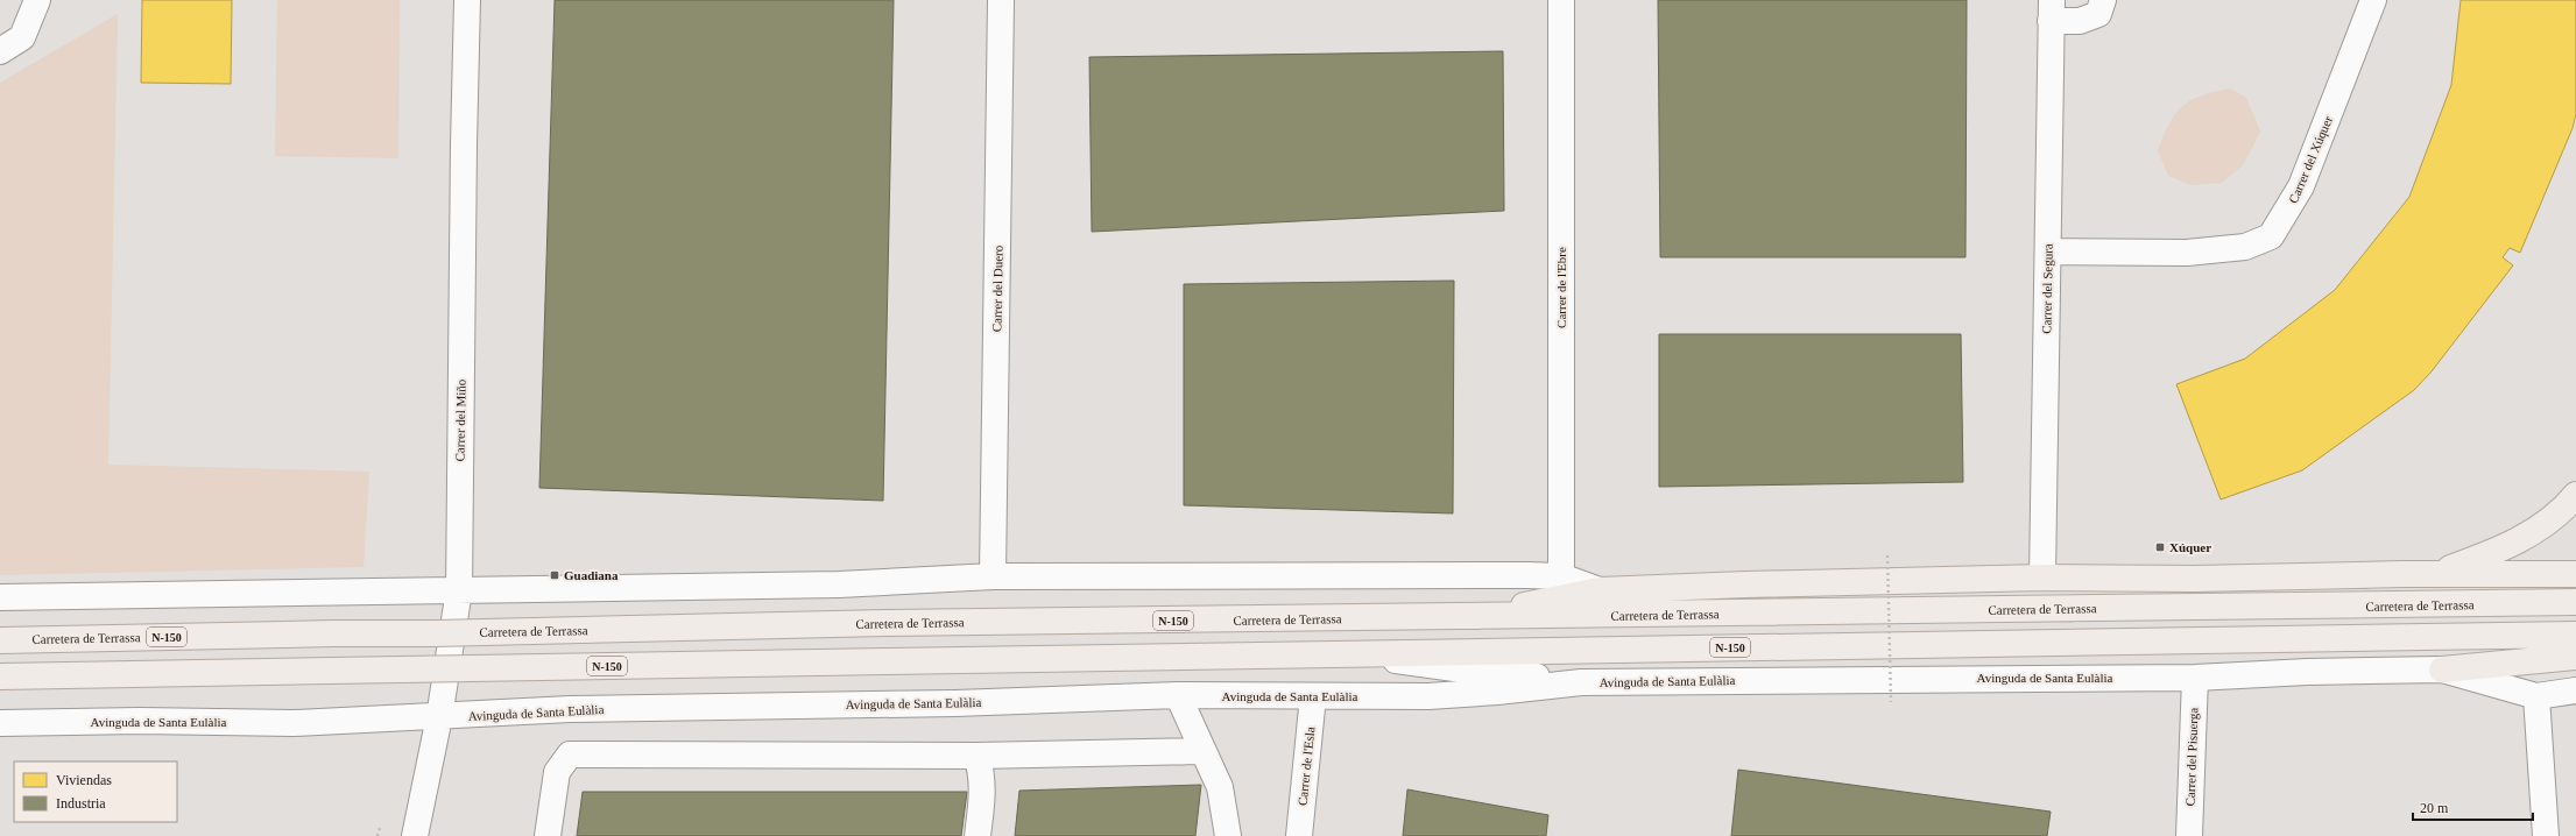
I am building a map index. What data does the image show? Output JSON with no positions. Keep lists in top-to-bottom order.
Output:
{
  "streets": {
    "main road": ["Carretera de Terrassa", "N-150"],
    "street": [
      "Carrer del Xúquer",
      "Carrer de l'Ebre",
      "Carrer del Duero",
      "Carrer del Segura",
      "Carrer del Miño",
      "Avinguda de Santa Eulàlia",
      "Carrer del Pisuerga",
      "Carrer de l'Esla"
    ]
  },
  "crossings": [
    ["Carrer del Xúquer", "Carrer del Segura"],
    ["Carrer del Miño", "Avinguda de Santa Eulàlia"],
    ["Avinguda de Santa Eulàlia", "Carrer del Pisuerga"],
    ["Avinguda de Santa Eulàlia", "Carrer de l'Esla"]
  ],
  "places": {
    "transit": ["Xúquer", "Guadiana"]
  },
  "legend": ["Viviendas", "Industria"],
  "scale_bar": "20 m"
}
